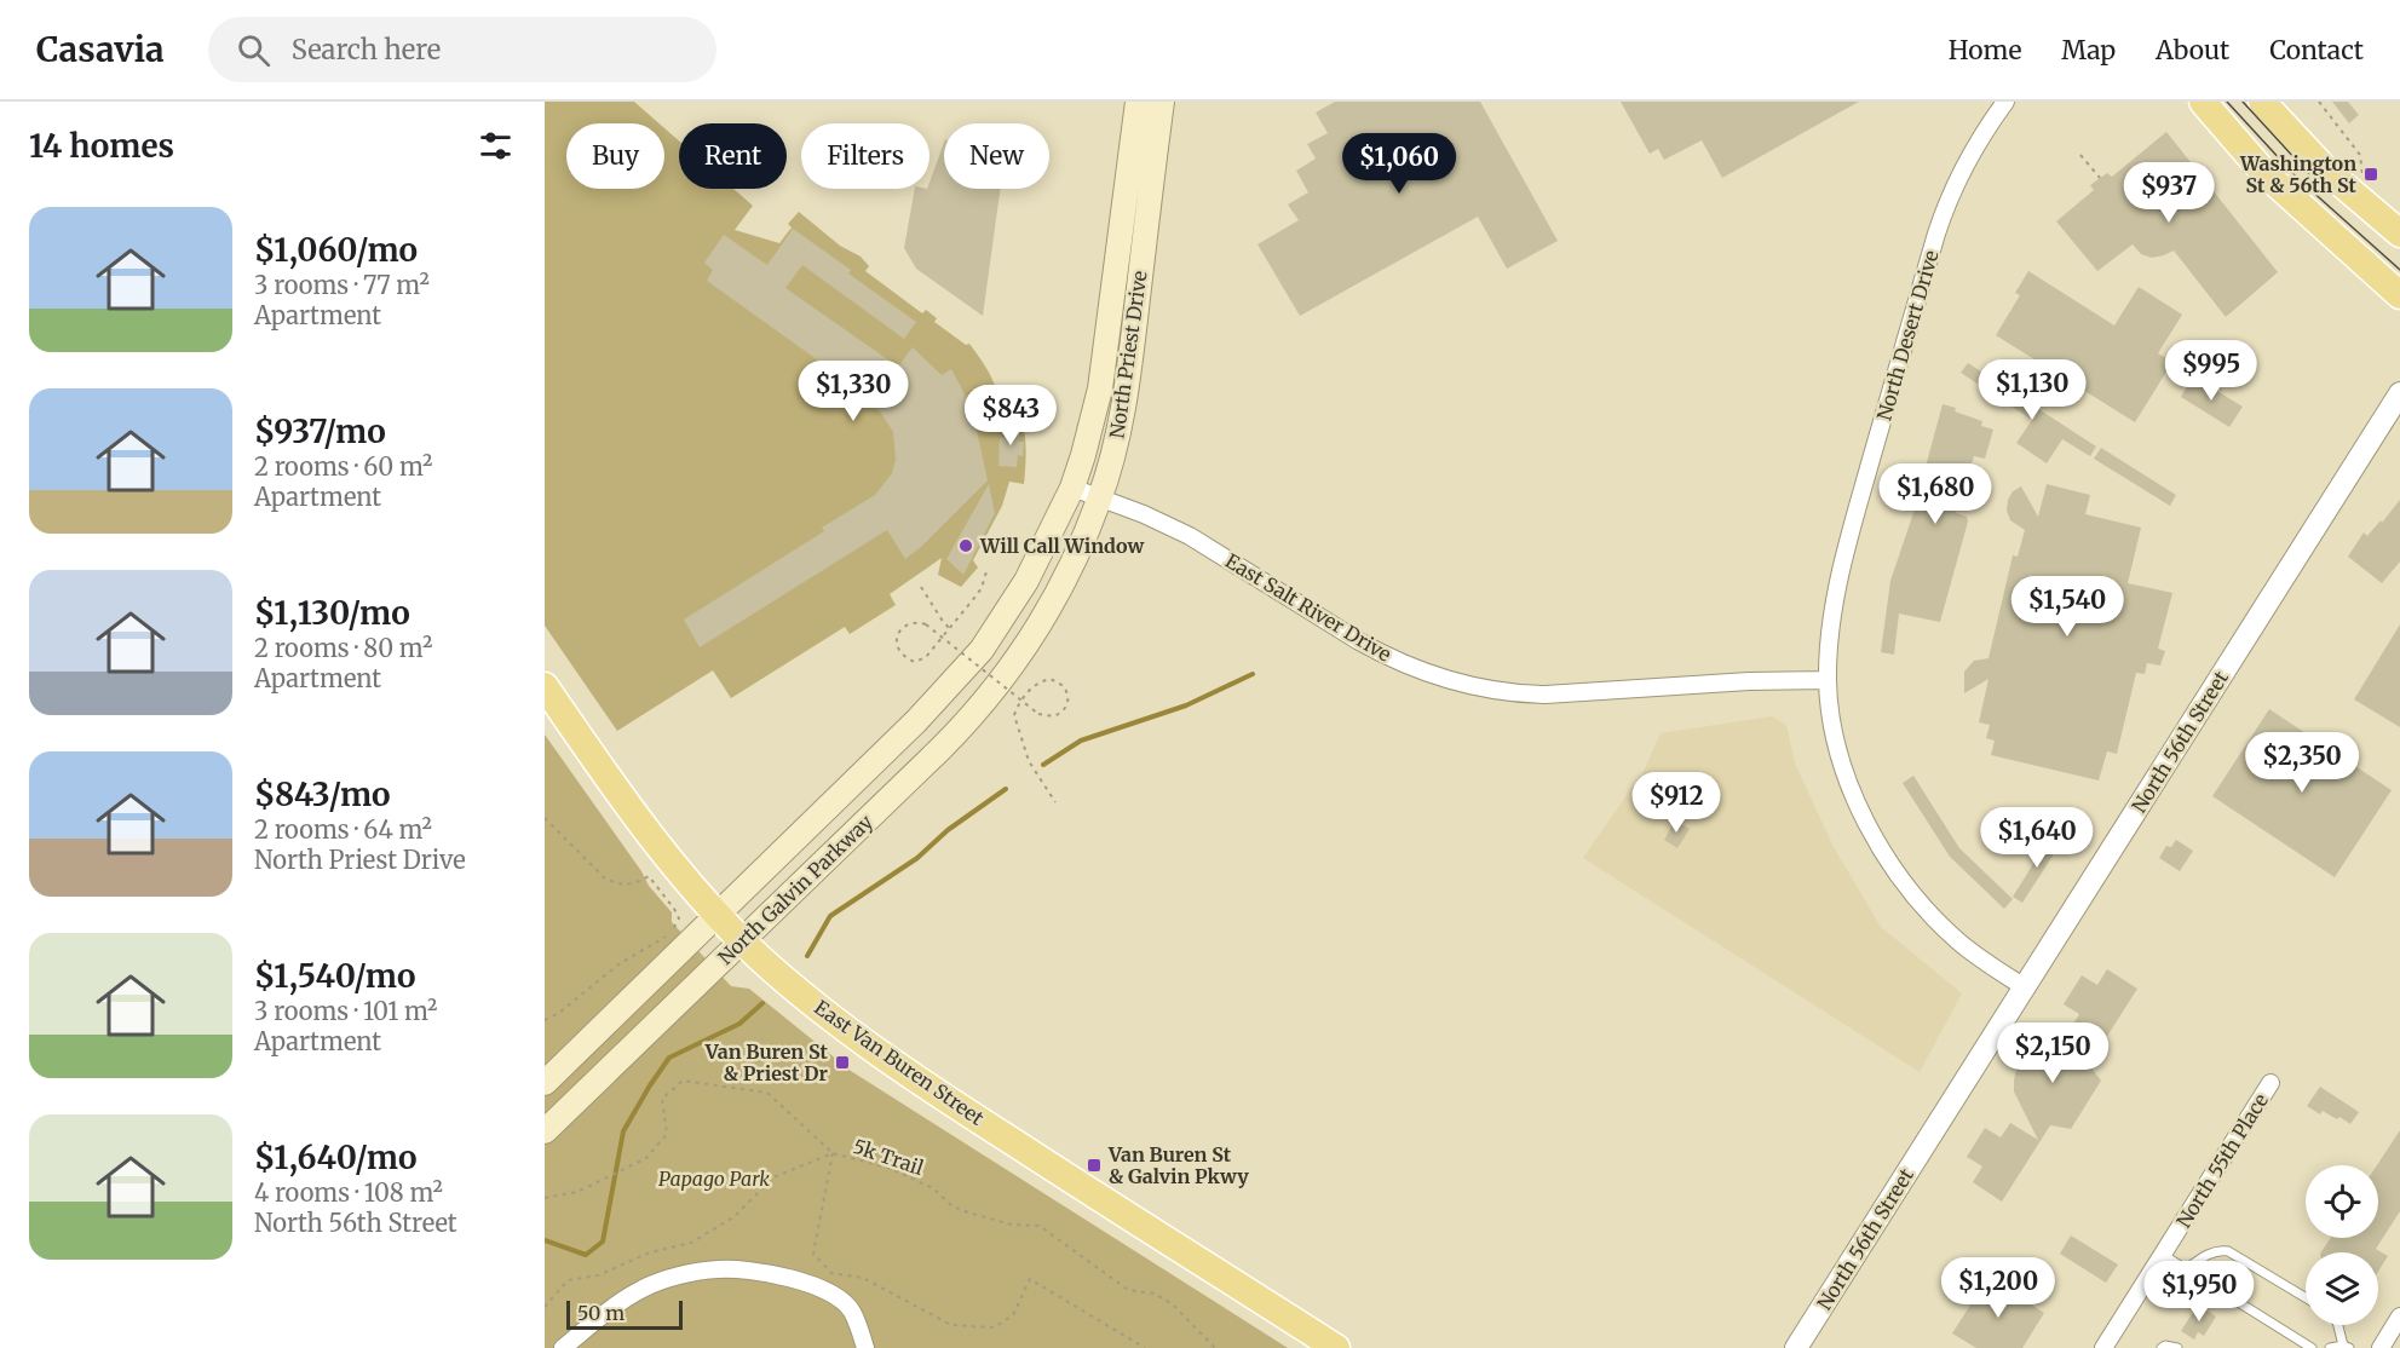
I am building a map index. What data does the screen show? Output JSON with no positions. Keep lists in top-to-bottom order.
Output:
{
  "streets": {
    "main road": ["North Priest Drive", "North Galvin Parkway", "East Van Buren Street"],
    "street": [
      "North Desert Drive",
      "East Salt River Drive",
      "North 56th Street",
      "North 55th Place"
    ],
    "path": ["5k Trail"]
  },
  "crossings": [
    ["North Desert Drive", "East Salt River Drive"],
    ["North Desert Drive", "North 56th Street"],
    ["North Priest Drive", "East Salt River Drive"],
    ["North Priest Drive", "North Galvin Parkway"],
    ["North Galvin Parkway", "East Van Buren Street"]
  ],
  "parks": ["Papago Park"],
  "places": {
    "transit": ["Washington St & 56th St", "Van Buren St & Priest Dr", "Van Buren St & Galvin Pkwy"],
    "other": ["Will Call Window"]
  },
  "scale_bar": "50 m",
  "page": {
    "header": "Casavia",
    "search": "Search here",
    "nav": [
      "Home",
      "Map",
      "About",
      "Contact"
    ],
    "heading": "14 homes",
    "chip": [
      "Buy",
      "Rent",
      "Filters",
      "New"
    ],
    "price": [
      "$1,060",
      "$937",
      "$995",
      "$1,130",
      "$1,330",
      "$843",
      "$1,680",
      "$1,540",
      "$2,350",
      "$912",
      "$1,640",
      "$2,150",
      "$1,200",
      "$1,950"
    ],
    "list": [
      {
        "name": "$1,060/mo",
        "note": "3 rooms · 77 m² · Apartment"
      },
      {
        "name": "$937/mo",
        "note": "2 rooms · 60 m² · Apartment"
      },
      {
        "name": "$1,130/mo",
        "note": "2 rooms · 80 m² · Apartment"
      },
      {
        "name": "$843/mo",
        "note": "2 rooms · 64 m² · North Priest Drive"
      },
      {
        "name": "$1,540/mo",
        "note": "3 rooms · 101 m² · Apartment"
      },
      {
        "name": "$1,640/mo",
        "note": "4 rooms · 108 m² · North 56th Street"
      }
    ],
    "scale": "50 m"
  }
}
